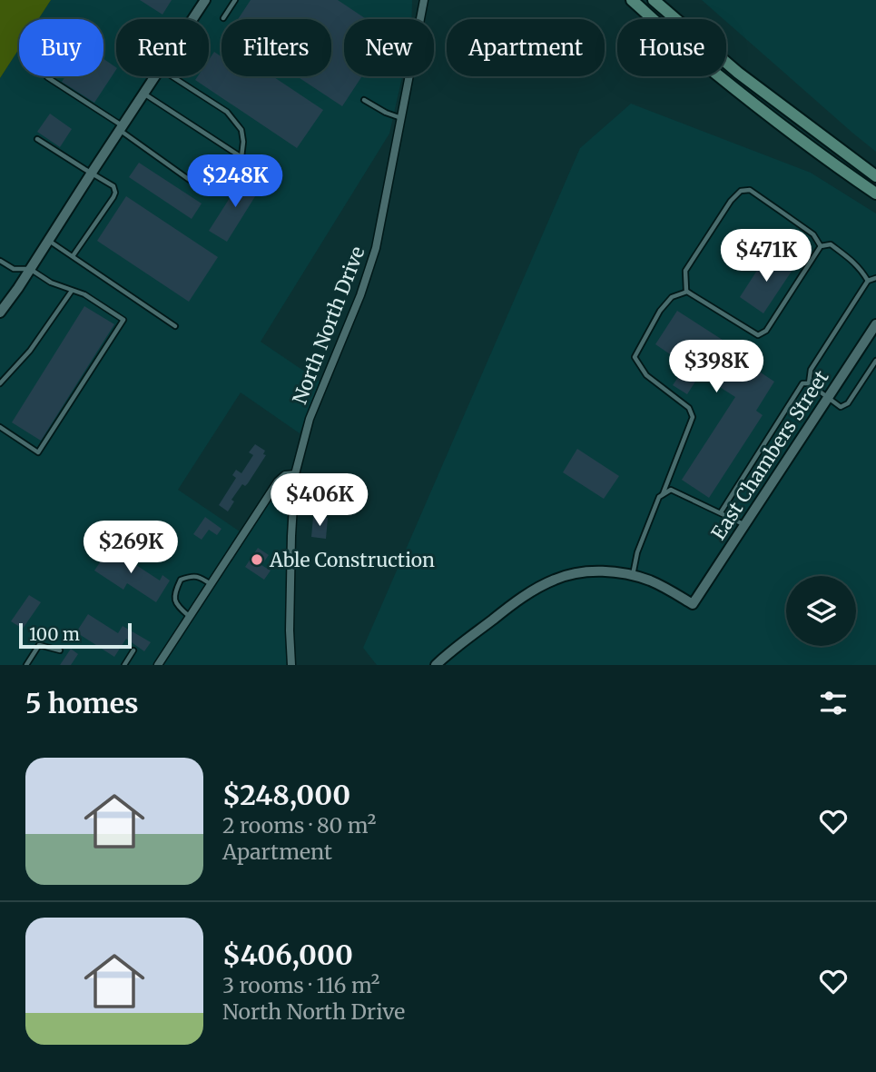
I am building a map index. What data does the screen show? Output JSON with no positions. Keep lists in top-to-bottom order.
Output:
{
  "streets": {
    "street": ["North North Drive", "East Chambers Street"]
  },
  "places": ["Able Construction"],
  "scale_bar": "100 m",
  "page": {
    "chip": [
      "Buy",
      "Rent",
      "Filters",
      "New",
      "Apartment",
      "House"
    ],
    "price": [
      "$248K",
      "$471K",
      "$398K",
      "$406K",
      "$269K"
    ],
    "scale": "100 m",
    "heading": "5 homes",
    "list": [
      {
        "name": "$248,000",
        "note": "2 rooms · 80 m² · Apartment"
      },
      {
        "name": "$406,000",
        "note": "3 rooms · 116 m² · North North Drive"
      }
    ]
  }
}
